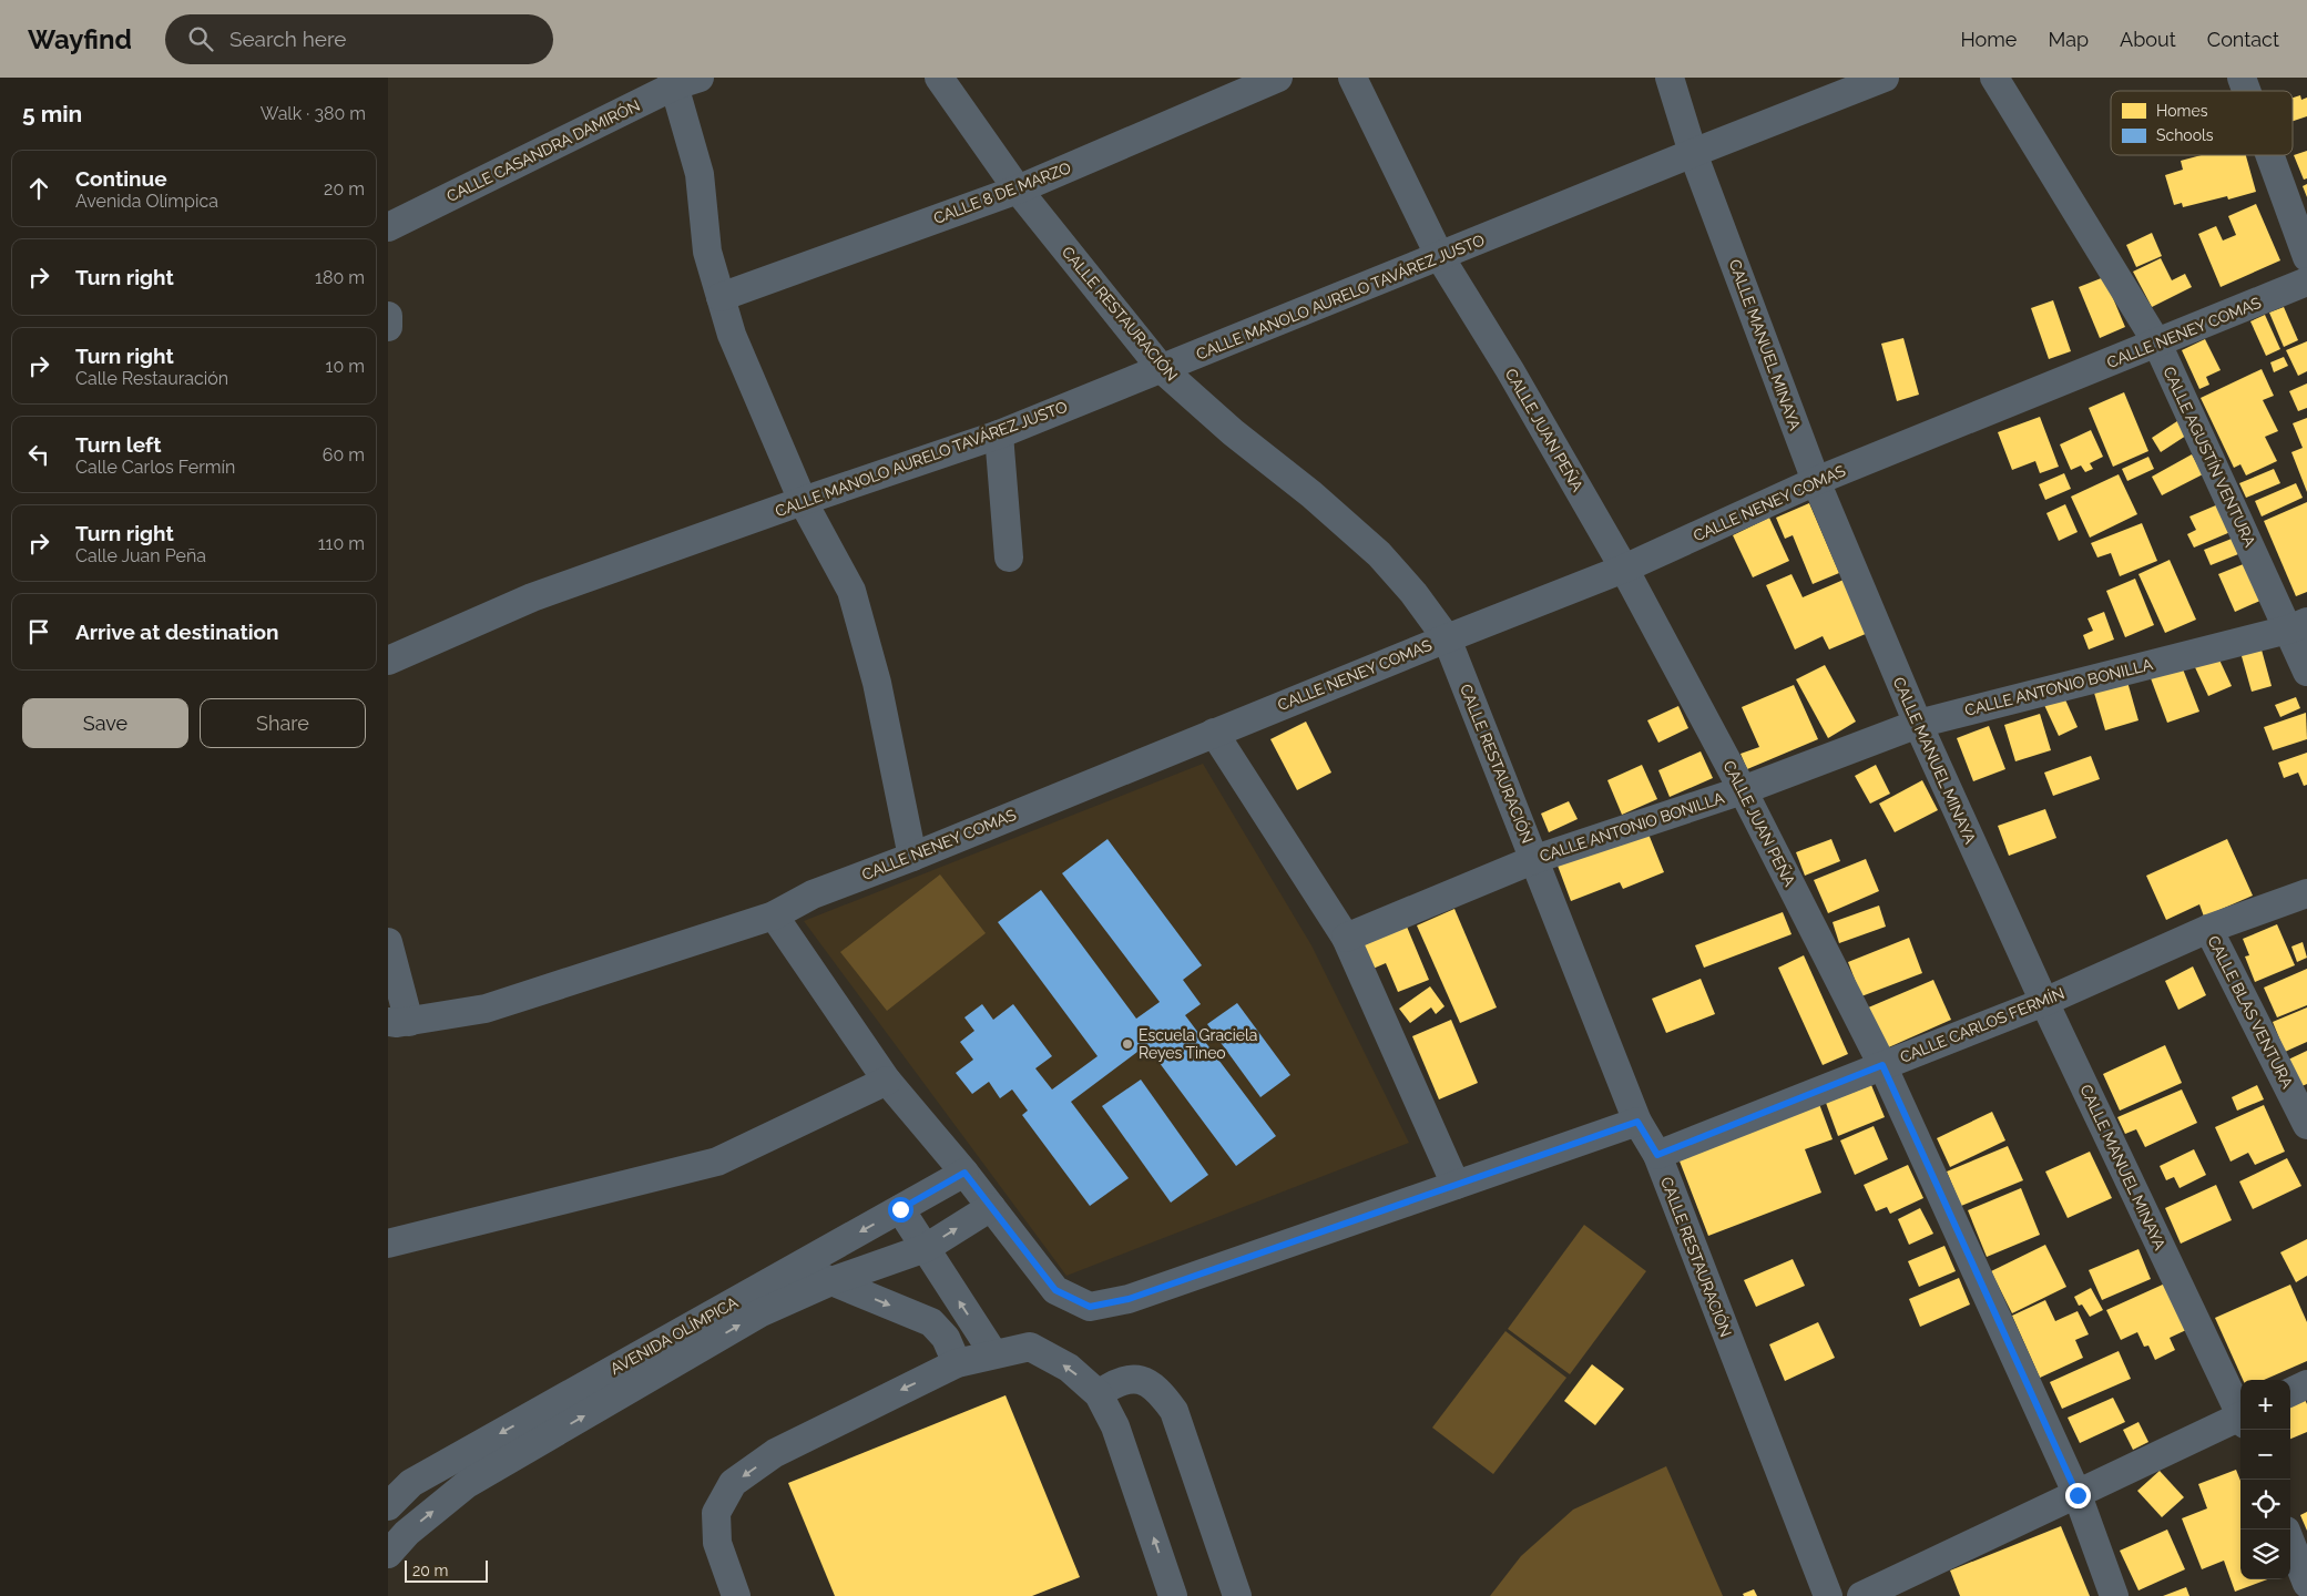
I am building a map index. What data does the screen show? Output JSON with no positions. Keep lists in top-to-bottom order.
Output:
{
  "streets": {
    "street": [
      "CALLE CASANDRA DAMIRÓN",
      "CALLE 8 DE MARZO",
      "CALLE MANOLO AURELO TAVÁREZ JUSTO",
      "CALLE RESTAURACIÓN",
      "CALLE NENEY COMAS",
      "CALLE MANUEL MINAYA",
      "CALLE JUAN PEÑA",
      "CALLE AGUSTÍN VENTURA",
      "CALLE ANTONIO BONILLA",
      "CALLE BLAS VENTURA",
      "CALLE CARLOS FERMÍN",
      "AVENIDA OLÍMPICA"
    ]
  },
  "crossings": [
    ["CALLE 8 DE MARZO", "CALLE RESTAURACIÓN"],
    ["CALLE MANOLO AURELO TAVÁREZ JUSTO", "CALLE RESTAURACIÓN"],
    ["CALLE MANOLO AURELO TAVÁREZ JUSTO", "CALLE MANUEL MINAYA"],
    ["CALLE MANOLO AURELO TAVÁREZ JUSTO", "CALLE JUAN PEÑA"],
    ["CALLE RESTAURACIÓN", "CALLE NENEY COMAS"],
    ["CALLE RESTAURACIÓN", "CALLE ANTONIO BONILLA"],
    ["CALLE RESTAURACIÓN", "CALLE CARLOS FERMÍN"],
    ["CALLE NENEY COMAS", "CALLE MANUEL MINAYA"],
    ["CALLE NENEY COMAS", "CALLE JUAN PEÑA"],
    ["CALLE NENEY COMAS", "CALLE AGUSTÍN VENTURA"],
    ["CALLE MANUEL MINAYA", "CALLE ANTONIO BONILLA"],
    ["CALLE MANUEL MINAYA", "CALLE CARLOS FERMÍN"],
    ["CALLE JUAN PEÑA", "CALLE ANTONIO BONILLA"],
    ["CALLE JUAN PEÑA", "CALLE CARLOS FERMÍN"],
    ["CALLE AGUSTÍN VENTURA", "CALLE ANTONIO BONILLA"],
    ["CALLE BLAS VENTURA", "CALLE CARLOS FERMÍN"]
  ],
  "places": ["Escuela Graciela Reyes Tineo"],
  "legend": ["Homes", "Schools"],
  "scale_bar": "20 m",
  "page": {
    "header": "Wayfind",
    "search": "Search here",
    "nav": [
      "Home",
      "Map",
      "About",
      "Contact"
    ],
    "heading": ["5 min", "Walk · 380 m"],
    "list": [
      ["Continue", "Avenida Olímpica", "20 m"],
      ["Turn right", "180 m"],
      ["Turn right", "Calle Restauración", "10 m"],
      ["Turn left", "Calle Carlos Fermín", "60 m"],
      ["Turn right", "Calle Juan Peña", "110 m"],
      "Arrive at destination"
    ],
    "buttons": ["Save", "Share"],
    "map_buttons": ["+", "−"],
    "scale": "20 m"
  }
}
